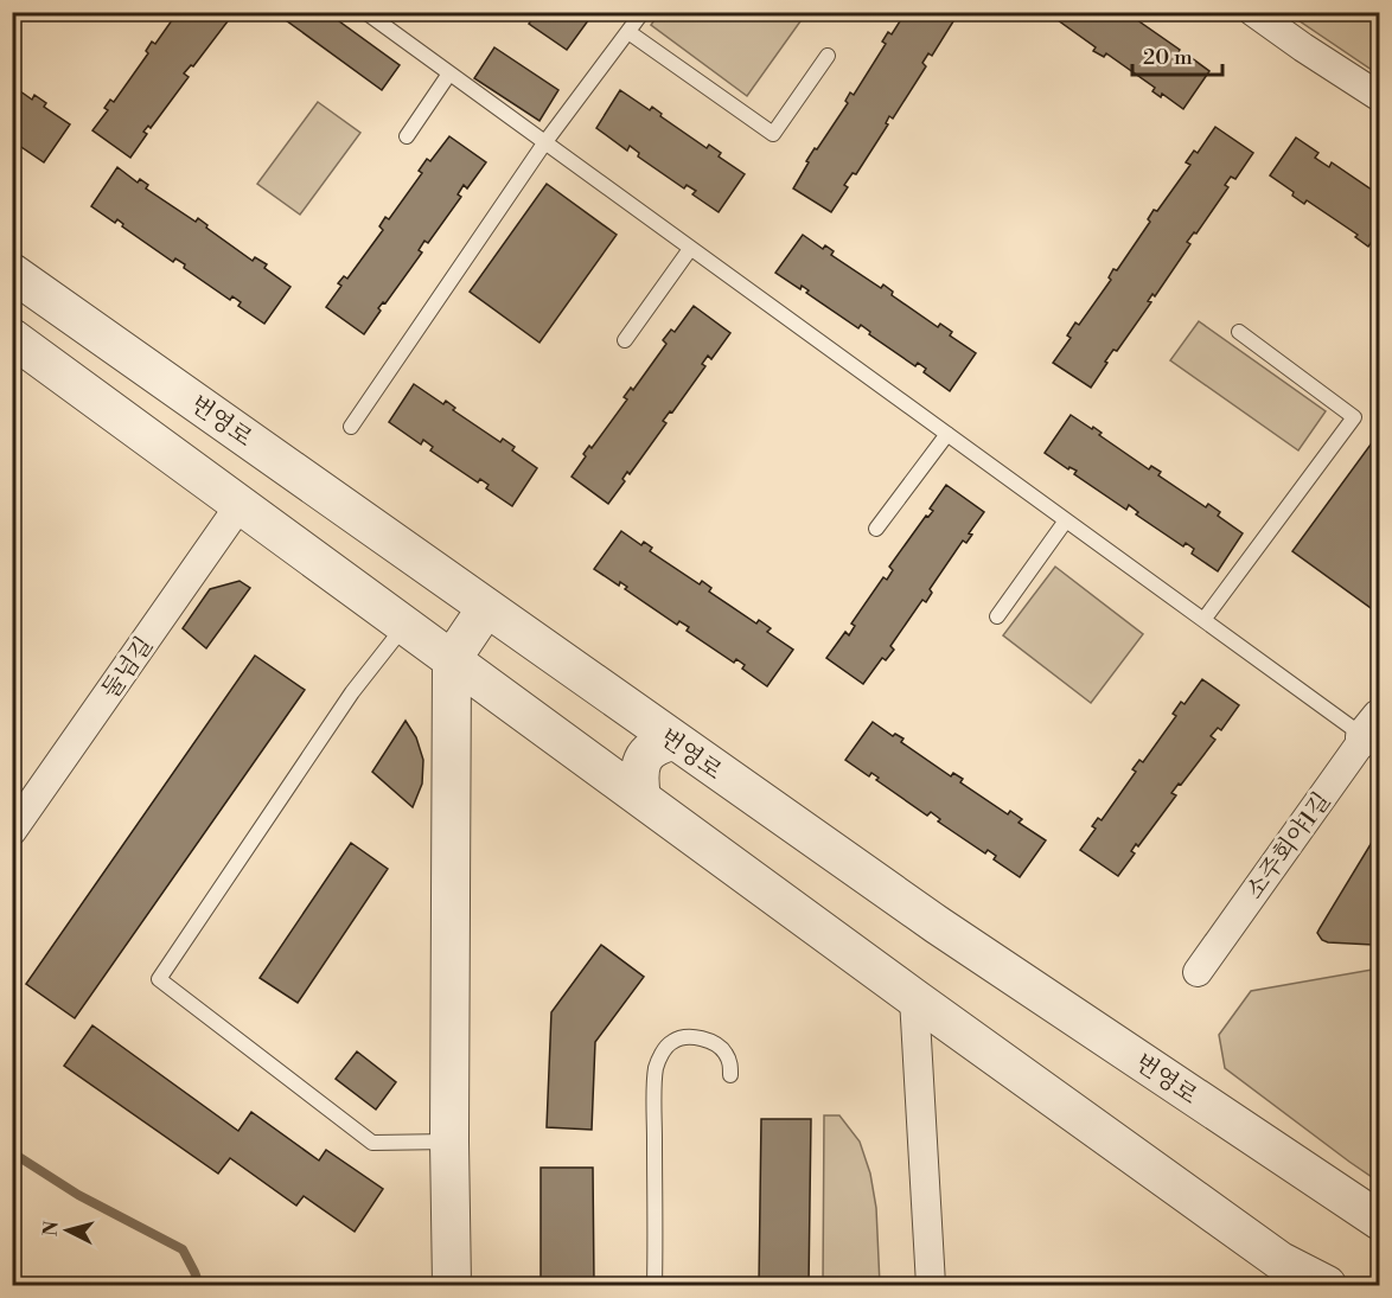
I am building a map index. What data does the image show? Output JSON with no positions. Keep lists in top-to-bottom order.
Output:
{
  "streets": {
    "street": ["번영로", "둘넘길", "소주회야1길"]
  },
  "scale_bar": "20 m",
  "north": "left"
}
